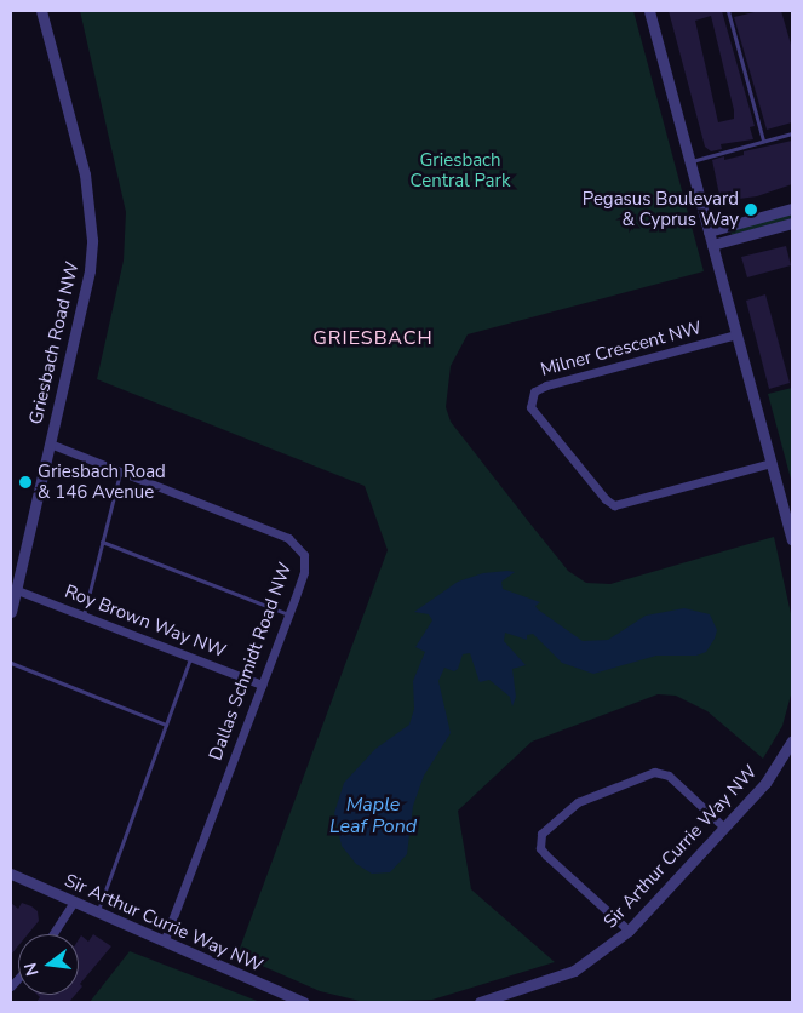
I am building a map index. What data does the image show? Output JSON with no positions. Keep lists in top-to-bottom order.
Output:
{
  "streets": {
    "street": [
      "Griesbach Road NW",
      "Milner Crescent NW",
      "Roy Brown Way NW",
      "Dallas Schmidt Road NW",
      "Sir Arthur Currie Way NW"
    ]
  },
  "crossings": [
    ["Griesbach Road NW", "Roy Brown Way NW"],
    ["Griesbach Road NW", "Dallas Schmidt Road NW"],
    ["Roy Brown Way NW", "Dallas Schmidt Road NW"],
    ["Dallas Schmidt Road NW", "Sir Arthur Currie Way NW"]
  ],
  "districts": ["GRIESBACH"],
  "water": ["Maple Leaf Pond"],
  "parks": ["Griesbach Central Park"],
  "places": ["Pegasus Boulevard & Cyprus Way", "Griesbach Road & 146 Avenue"],
  "north": "left"
}
